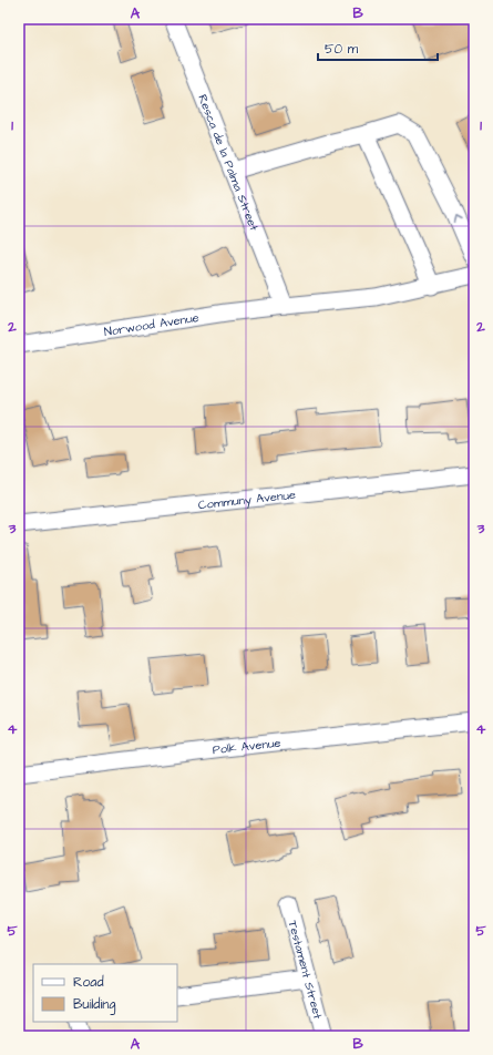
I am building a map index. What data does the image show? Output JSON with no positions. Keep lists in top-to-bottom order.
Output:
{
  "streets": {
    "street": [
      "Resca de la Palma Street",
      "Norwood Avenue",
      "Communy Avenue",
      "Polk Avenue",
      "Testament Street"
    ]
  },
  "crossings": [
    ["Resca de la Palma Street", "Norwood Avenue"]
  ],
  "legend": ["Road", "Building"],
  "scale_bar": "50 m",
  "grid": {
    "columns": ["A", "B"],
    "rows": [
      "1",
      "2",
      "3",
      "4",
      "5"
    ]
  }
}
